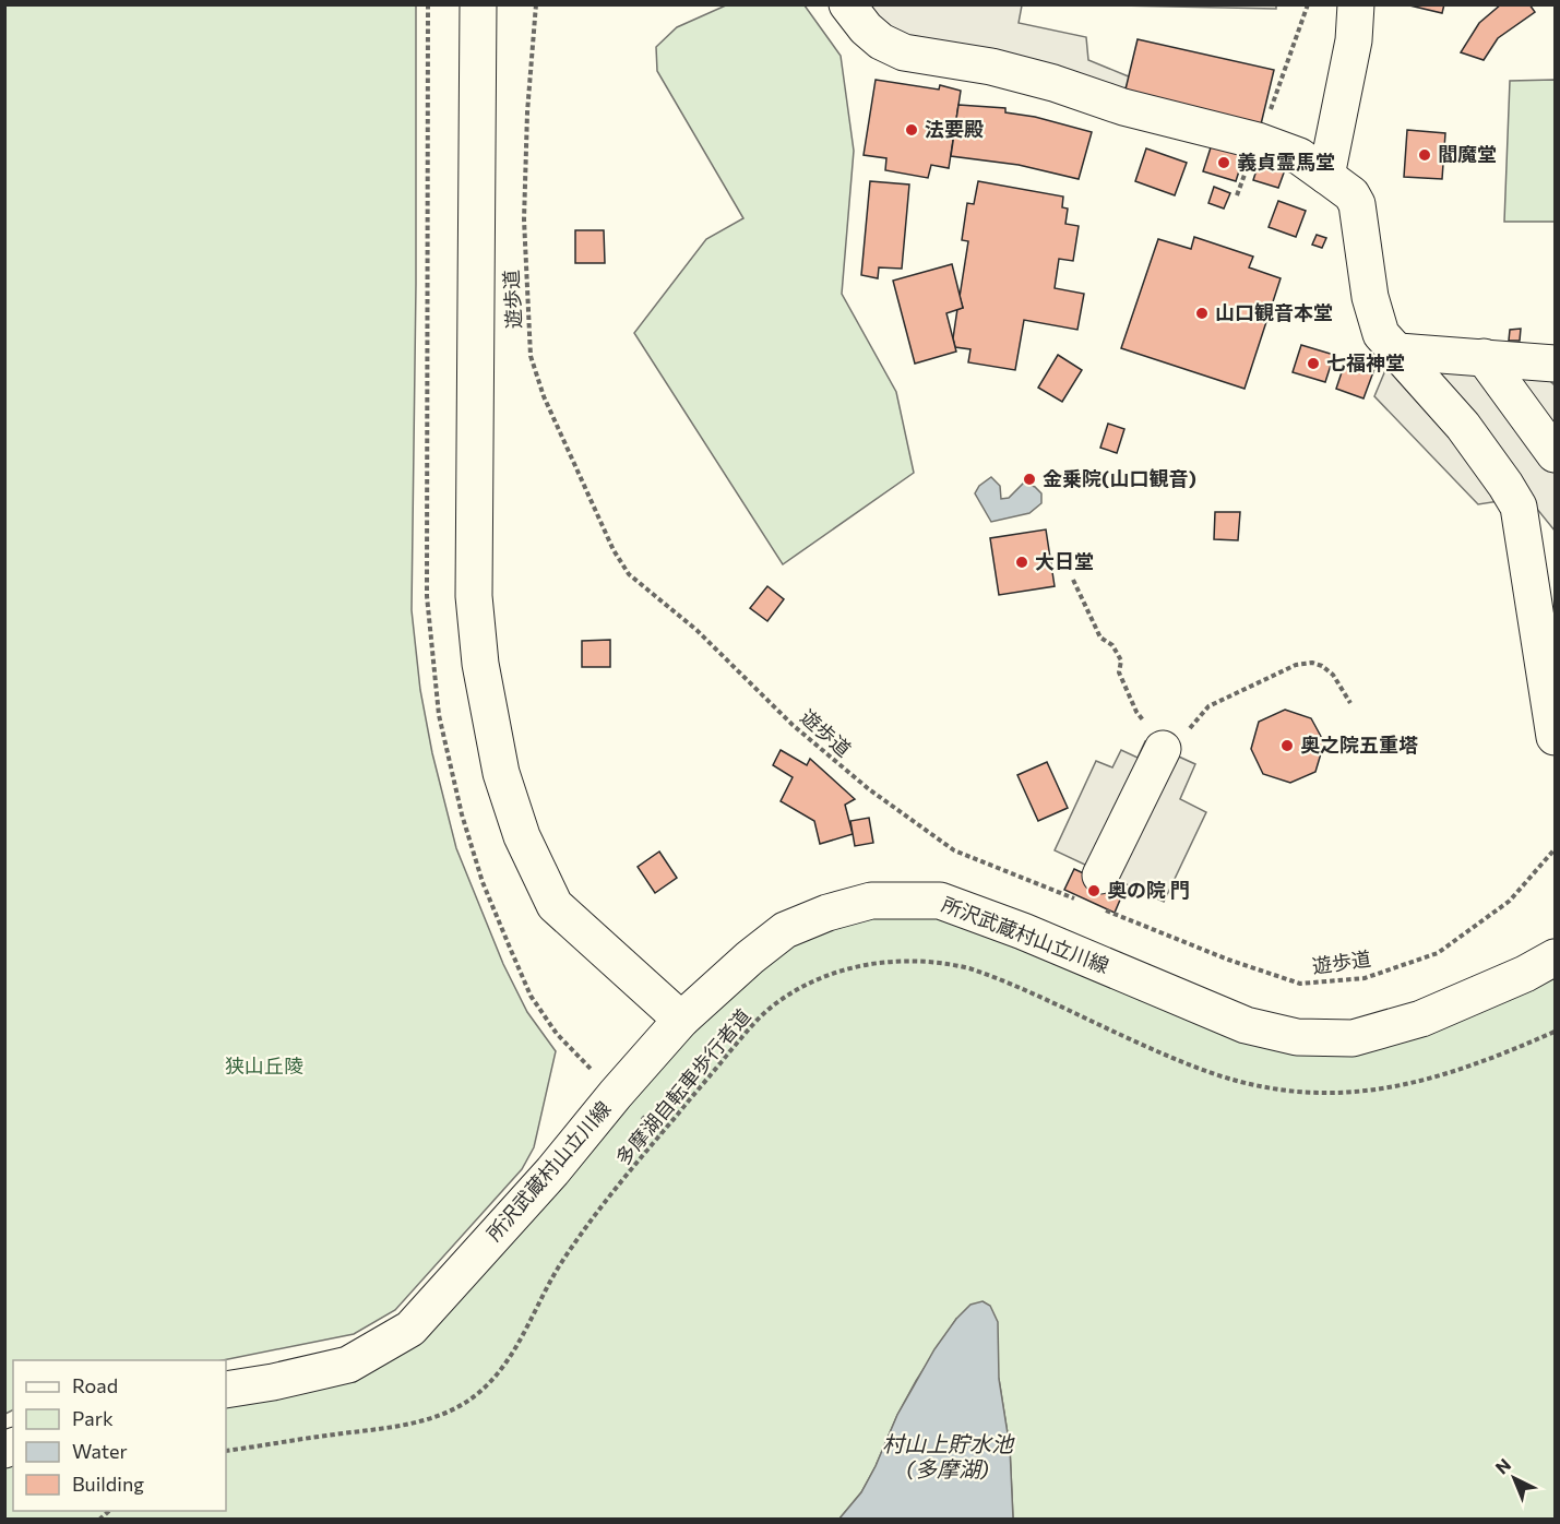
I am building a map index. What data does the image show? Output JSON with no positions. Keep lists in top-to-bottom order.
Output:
{
  "streets": {
    "street": ["所沢武蔵村山立川線"],
    "path": ["遊歩道", "多摩湖自転車歩行者道"]
  },
  "water": ["村山上貯水池 (多摩湖)"],
  "parks": ["狭山丘陵"],
  "places": [
    "法要殿",
    "閻魔堂",
    "義貞霊馬堂",
    "山口観音本堂",
    "七福神堂",
    "金乗院(山口観音)",
    "大日堂",
    "奥之院五重塔",
    "奥の院 門"
  ],
  "legend": [
    "Road",
    "Park",
    "Water",
    "Building"
  ],
  "north": "top left"
}
